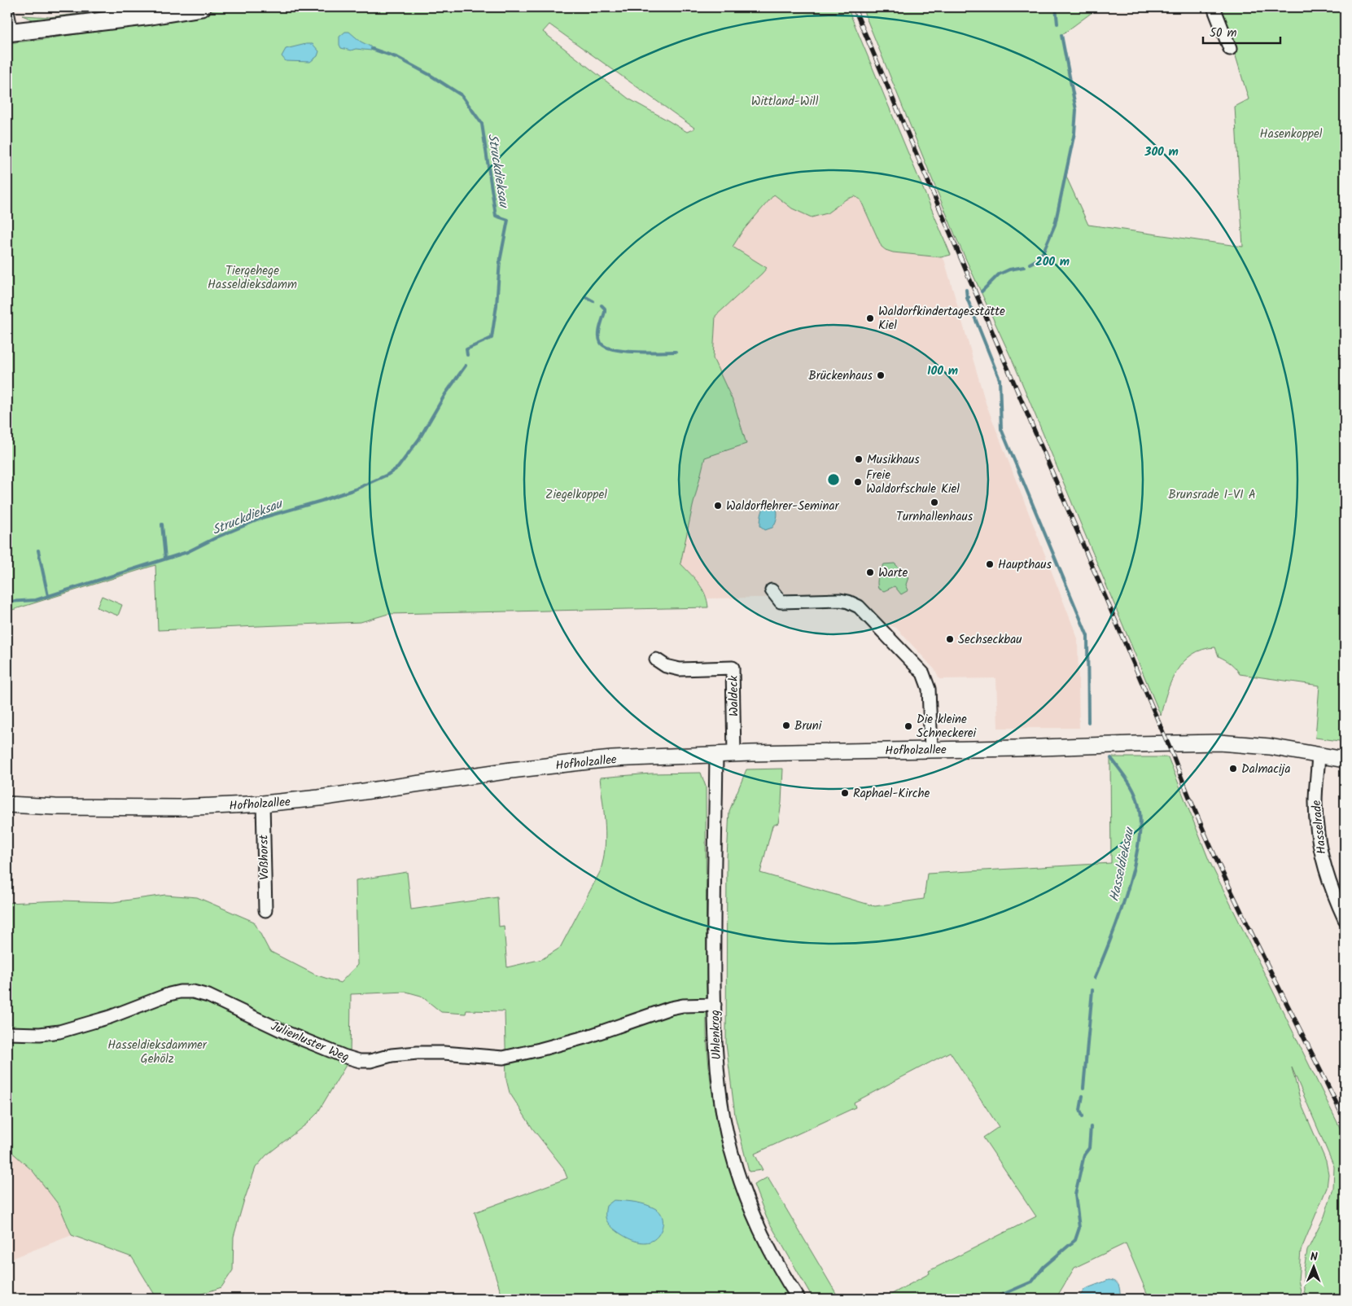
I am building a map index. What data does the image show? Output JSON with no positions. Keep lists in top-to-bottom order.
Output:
{
  "streets": {
    "street": [
      "Waldeck",
      "Hofholzallee",
      "Hasselrade",
      "Voßhorst",
      "Uhlenkrog",
      "Julienluster Weg"
    ]
  },
  "crossings": [
    ["Waldeck", "Hofholzallee"],
    ["Hofholzallee", "Hasselrade"],
    ["Hofholzallee", "Voßhorst"],
    ["Hofholzallee", "Uhlenkrog"],
    ["Uhlenkrog", "Julienluster Weg"]
  ],
  "water": ["Struckdieksau", "Hasseldieksau"],
  "parks": [
    "Wittland-Will",
    "Hasenkoppel",
    "Tiergehege Hasseldieksdamm",
    "Ziegelkoppel",
    "Brunsrade I-VI A",
    "Hasseldieksdammer Gehölz"
  ],
  "places": [
    "Waldorfkindertagesstätte Kiel",
    "Brückenhaus",
    "Musikhaus",
    "Freie Waldorfschule Kiel",
    "Turnhallenhaus",
    "Waldorflehrer-Seminar",
    "Haupthaus",
    "Warte",
    "Sechseckbau",
    "Bruni",
    "Die kleine Schneckerei",
    "Dalmacija",
    "Raphael-Kirche"
  ],
  "scale_bar": "50 m",
  "north": "top",
  "rings": ["300 m", "200 m", "100 m"]
}
